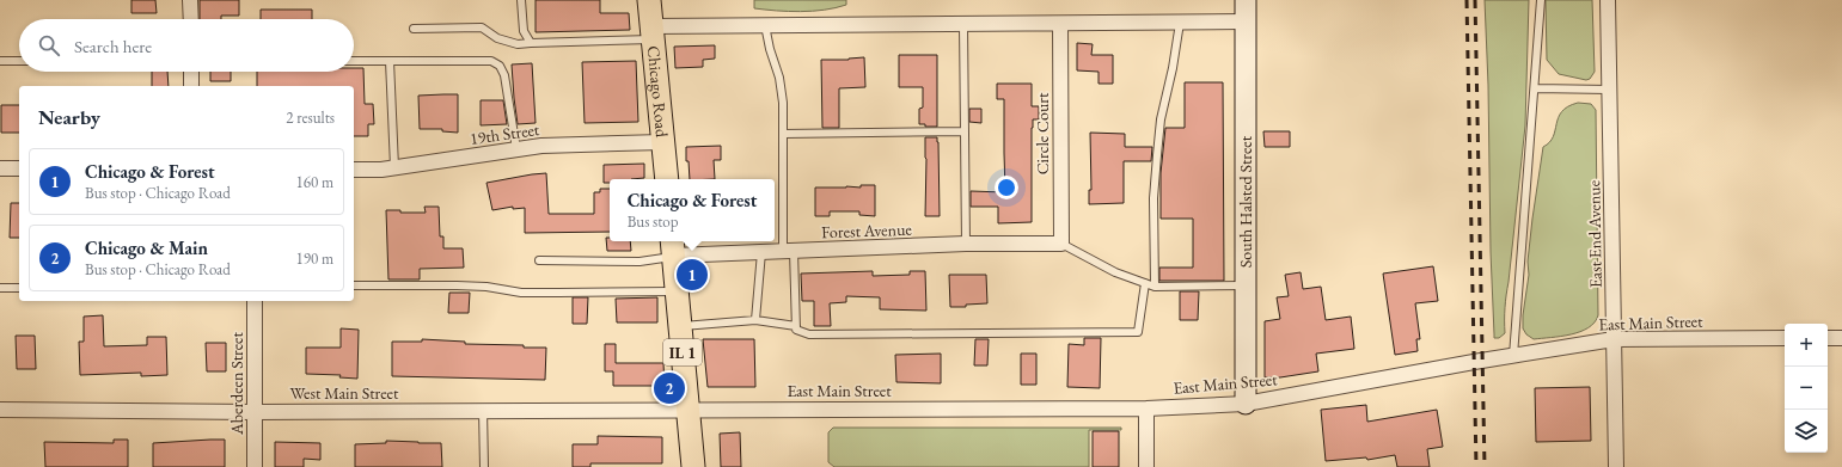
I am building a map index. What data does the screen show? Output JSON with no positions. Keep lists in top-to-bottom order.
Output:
{
  "streets": {
    "main road": ["Chicago Road", "IL 1"],
    "street": [
      "19th Street",
      "Circle Court",
      "South Halsted Street",
      "Forest Avenue",
      "East End Avenue",
      "East Main Street",
      "Aberdeen Street",
      "West Main Street"
    ]
  },
  "crossings": [
    ["Chicago Road", "19th Street"],
    ["Circle Court", "Forest Avenue"],
    ["South Halsted Street", "East Main Street"],
    ["Forest Avenue", "IL 1"],
    ["East End Avenue", "East Main Street"],
    ["East Main Street", "IL 1"],
    ["East Main Street", "West Main Street"],
    ["IL 1", "West Main Street"],
    ["Aberdeen Street", "West Main Street"]
  ],
  "page": {
    "search": "Search here",
    "heading": ["Nearby", "2 results"],
    "list": [
      {
        "mark": "1",
        "name": "Chicago & Forest",
        "note": "Bus stop · Chicago Road",
        "value": "160 m"
      },
      {
        "mark": "2",
        "name": "Chicago & Main",
        "note": "Bus stop · Chicago Road",
        "value": "190 m"
      }
    ],
    "popup": ["Chicago & Forest", "Bus stop"],
    "pins": ["1", "2"],
    "map_buttons": ["+", "−"]
  }
}
